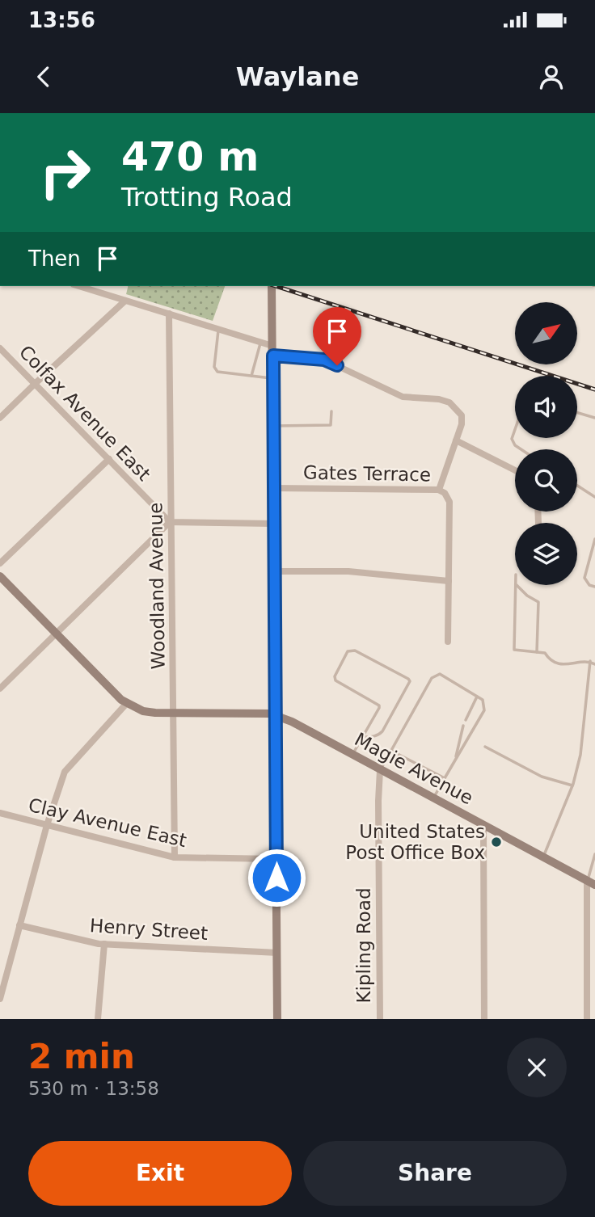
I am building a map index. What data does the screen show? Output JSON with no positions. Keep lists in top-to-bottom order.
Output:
{
  "streets": {
    "main road": ["Magie Avenue"],
    "street": [
      "Colfax Avenue East",
      "Gates Terrace",
      "Woodland Avenue",
      "Clay Avenue East",
      "Henry Street",
      "Kipling Road"
    ]
  },
  "crossings": [
    ["Colfax Avenue East", "Woodland Avenue"],
    ["Woodland Avenue", "Magie Avenue"],
    ["Woodland Avenue", "Clay Avenue East"],
    ["Magie Avenue", "Kipling Road"]
  ],
  "places": ["United States Post Office Box"],
  "north": "top right",
  "page": {
    "status": "13:56",
    "header": "Waylane",
    "turn": ["470 m", "Trotting Road"],
    "then": "Then",
    "heading": ["2 min", "530 m · 13:58"],
    "buttons": ["Exit", "Share"]
  }
}
